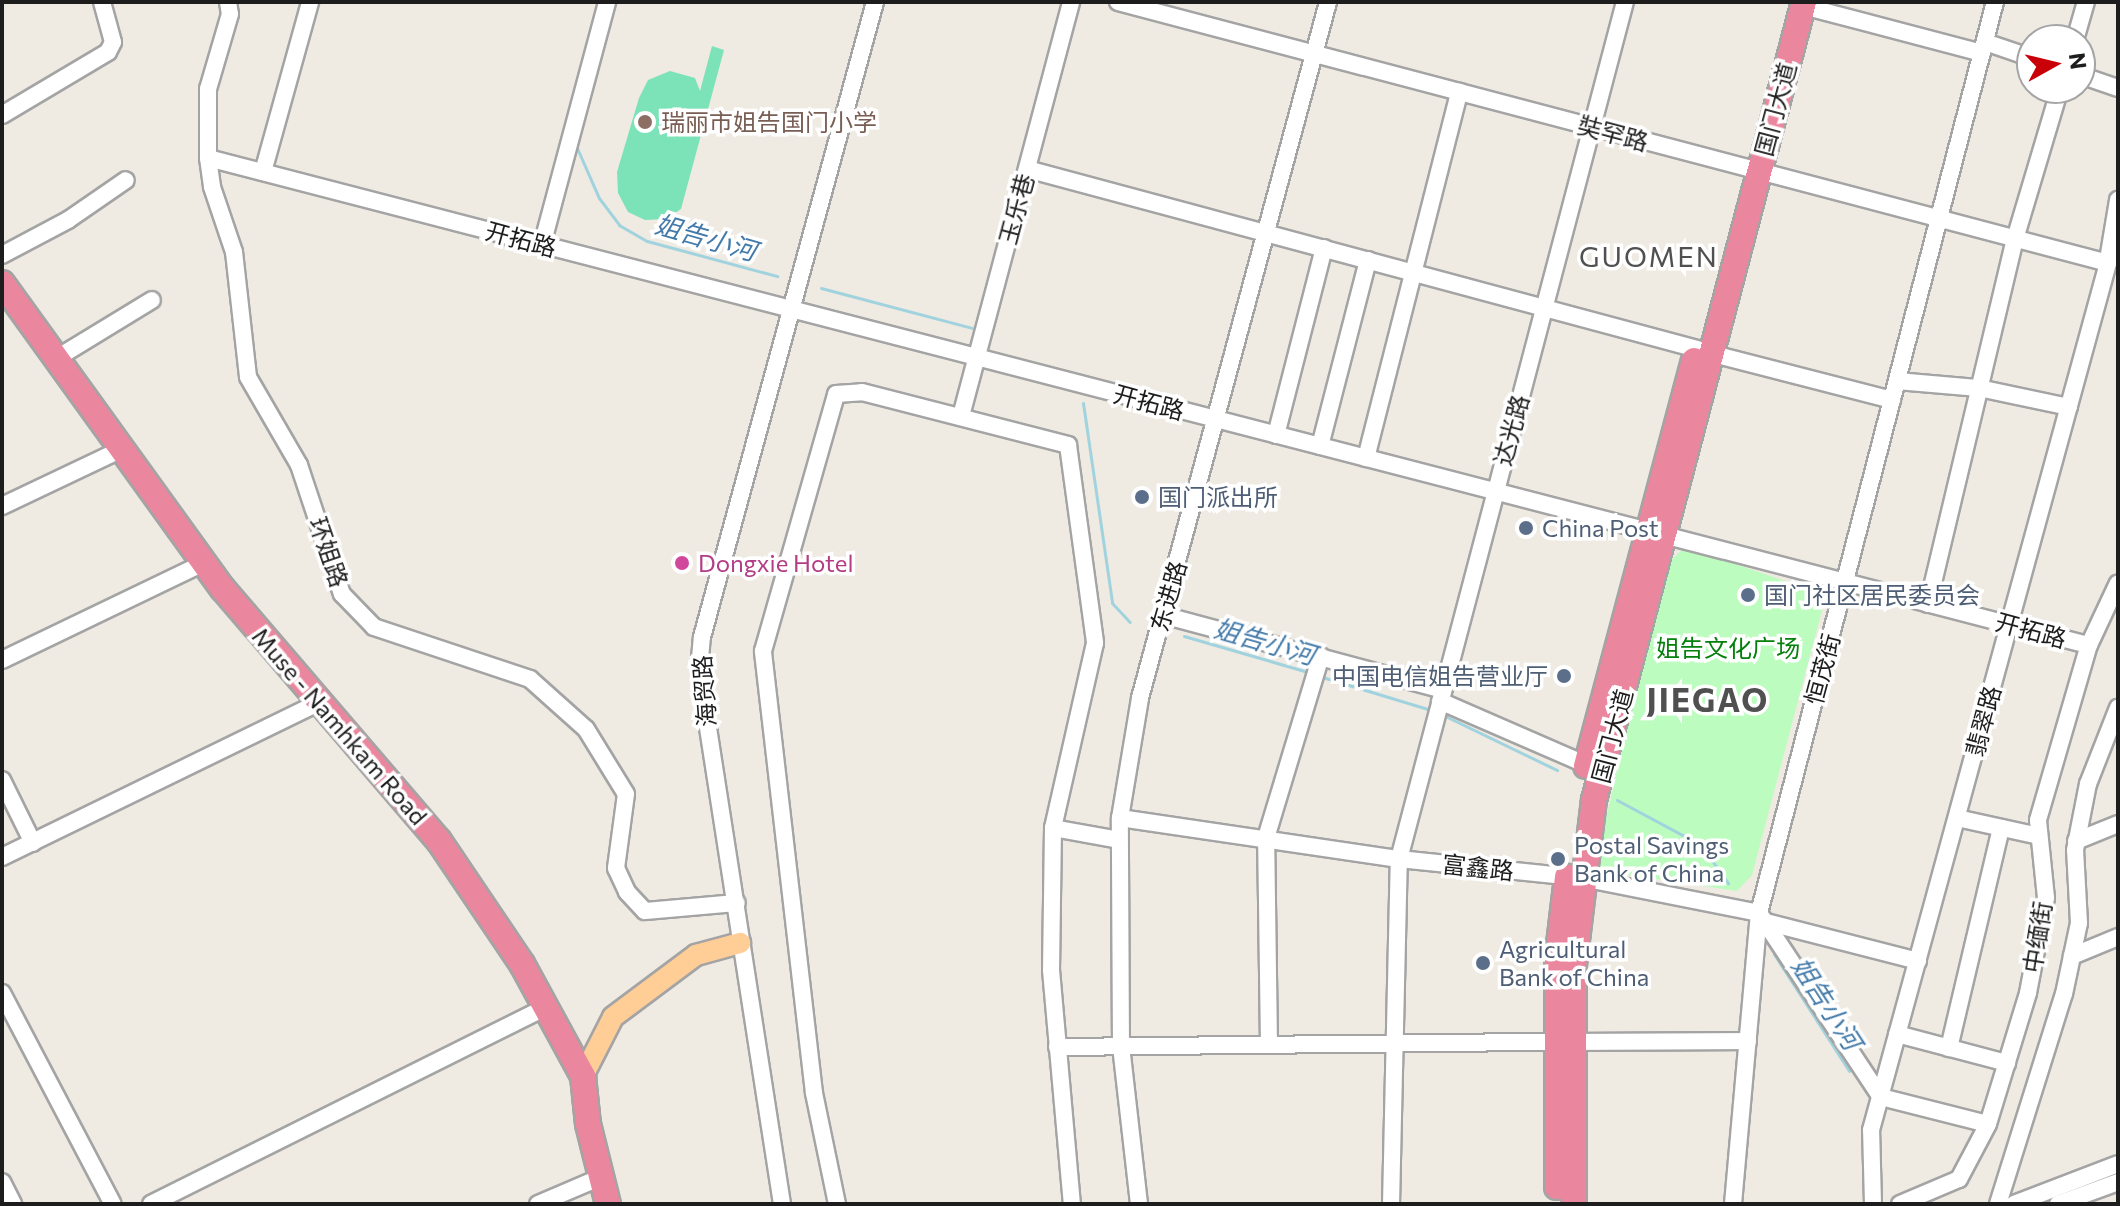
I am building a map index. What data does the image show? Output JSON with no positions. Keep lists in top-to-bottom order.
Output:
{
  "streets": {
    "highway": ["国门大道", "Muse - Namhkam Road"],
    "street": [
      "奘罕路",
      "玉乐巷",
      "开拓路",
      "达光路",
      "环姐路",
      "东进路",
      "恒茂街",
      "海贸路",
      "翡翠路",
      "富鑫路",
      "中缅街"
    ]
  },
  "crossings": [
    ["国门大道", "奘罕路"],
    ["国门大道", "开拓路"],
    ["国门大道", "富鑫路"],
    ["奘罕路", "达光路"],
    ["奘罕路", "东进路"],
    ["奘罕路", "恒茂街"],
    ["奘罕路", "翡翠路"],
    ["玉乐巷", "开拓路"],
    ["开拓路", "达光路"],
    ["开拓路", "环姐路"],
    ["开拓路", "东进路"],
    ["开拓路", "恒茂街"],
    ["开拓路", "海贸路"],
    ["开拓路", "翡翠路"],
    ["开拓路", "中缅街"],
    ["达光路", "富鑫路"],
    ["环姐路", "海贸路"],
    ["东进路", "富鑫路"],
    ["恒茂街", "富鑫路"],
    ["翡翠路", "富鑫路"]
  ],
  "districts": ["GUOMEN", "JIEGAO"],
  "water": ["姐告小河"],
  "parks": ["姐告文化广场"],
  "places": [
    "瑞丽市姐告国门小学",
    "国门派出所",
    "China Post",
    "Dongxie Hotel",
    "国门社区居民委员会",
    "中国电信姐告营业厅",
    "Postal Savings Bank of China",
    "Agricultural Bank of China"
  ],
  "north": "right"
}
